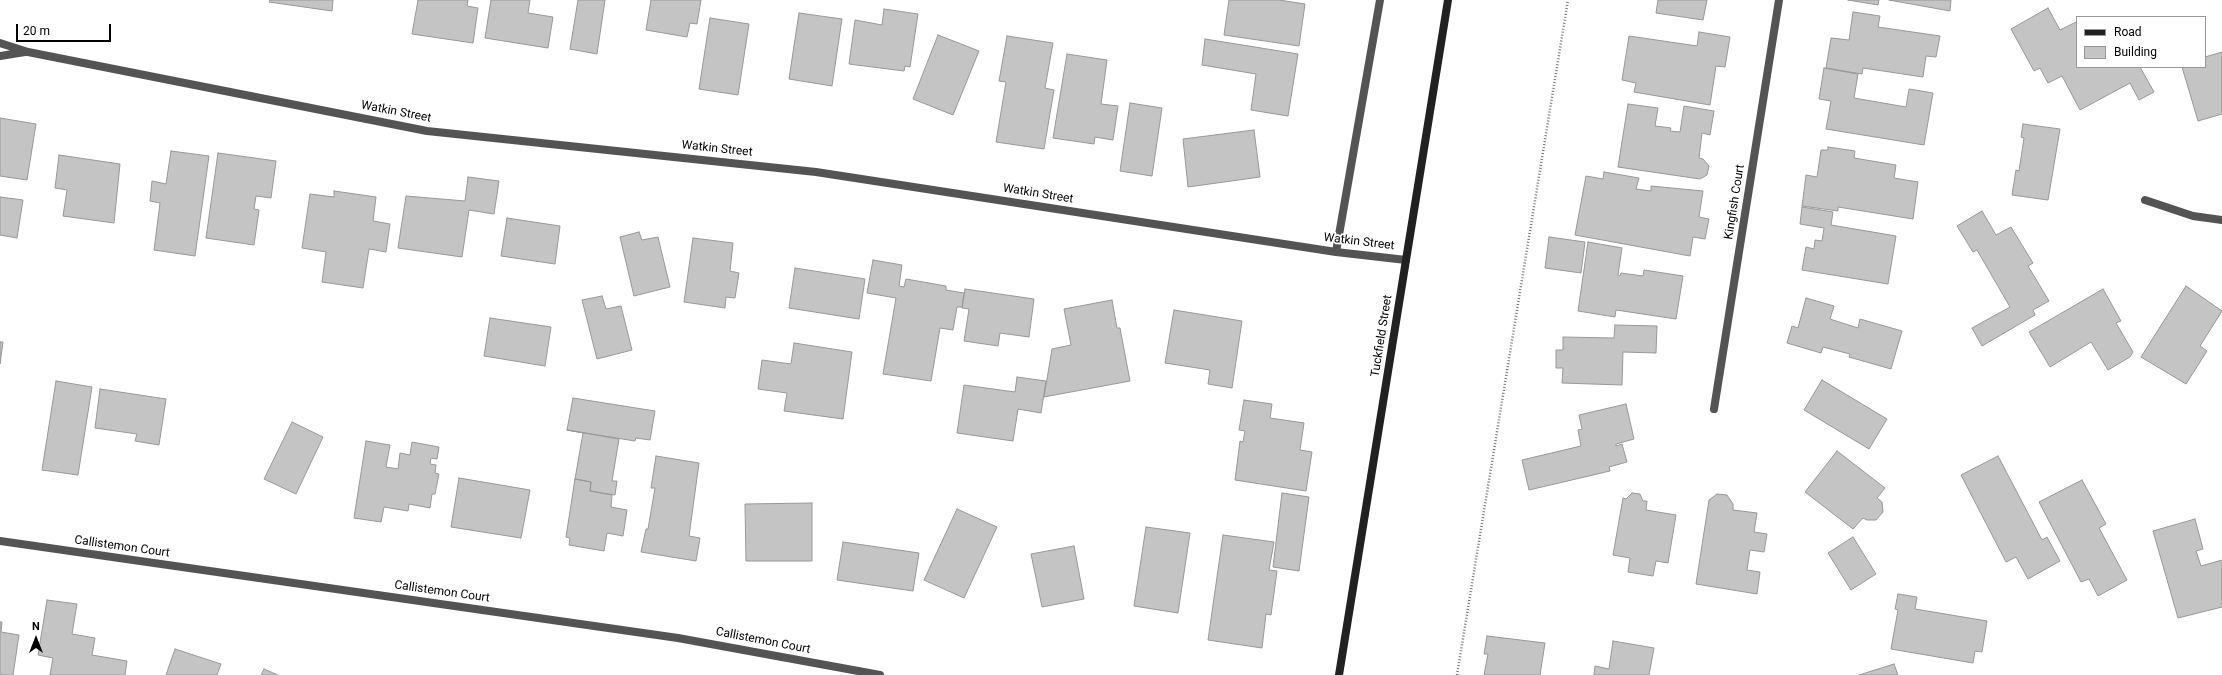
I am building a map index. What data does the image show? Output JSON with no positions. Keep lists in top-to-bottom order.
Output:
{
  "streets": {
    "main road": ["Tuckfield Street"],
    "street": ["Watkin Street", "Kingfish Court", "Callistemon Court"]
  },
  "crossings": [
    ["Watkin Street", "Tuckfield Street"]
  ],
  "legend": ["Road", "Building"],
  "scale_bar": "20 m",
  "north": "top"
}
